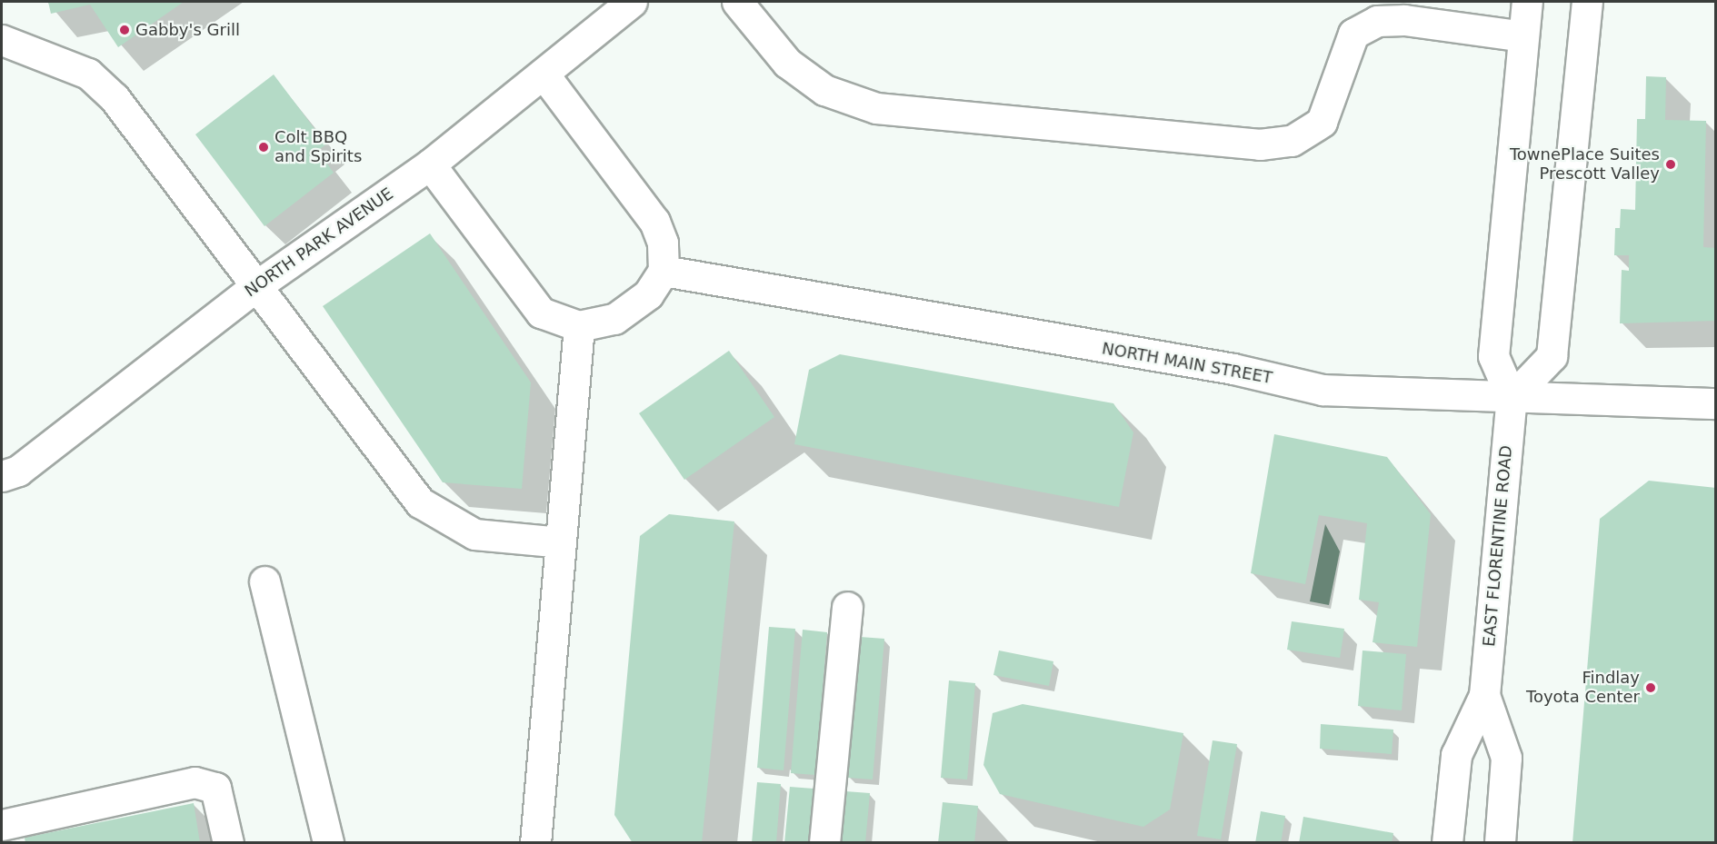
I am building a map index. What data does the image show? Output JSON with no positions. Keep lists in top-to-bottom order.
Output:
{
  "streets": {
    "street": ["NORTH PARK AVENUE", "NORTH MAIN STREET", "EAST FLORENTINE ROAD"]
  },
  "crossings": [
    ["NORTH MAIN STREET", "EAST FLORENTINE ROAD"]
  ],
  "places": [
    "Gabby's Grill",
    "Colt BBQ and Spirits",
    "TownePlace Suites Prescott Valley",
    "Findlay Toyota Center"
  ]
}
